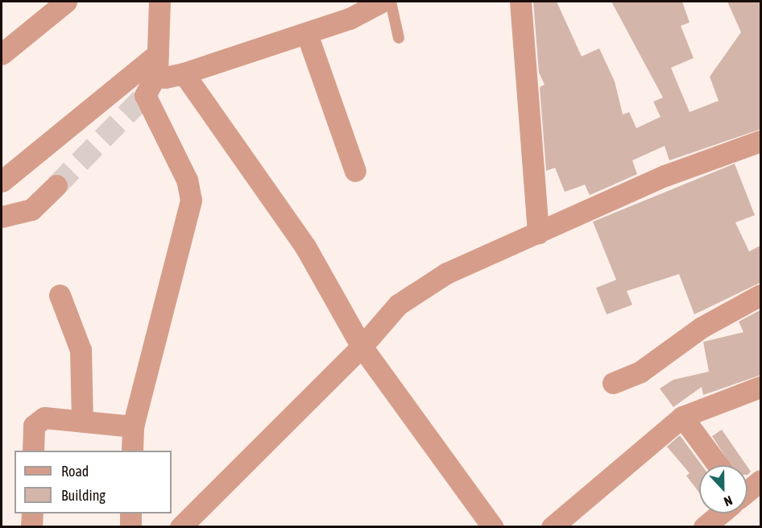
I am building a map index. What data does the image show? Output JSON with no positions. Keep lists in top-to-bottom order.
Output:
{
  "legend": ["Road", "Building"],
  "north": "bottom"
}
